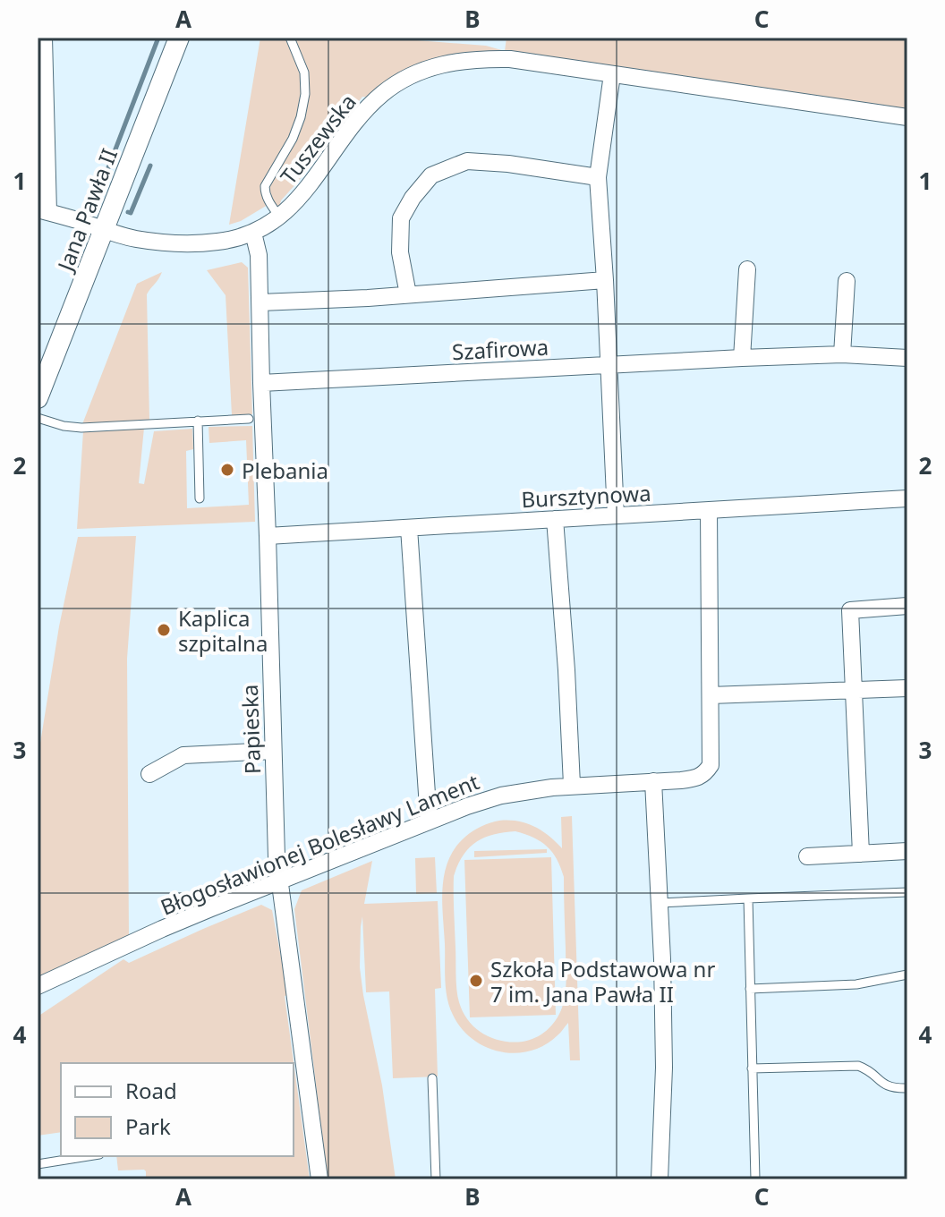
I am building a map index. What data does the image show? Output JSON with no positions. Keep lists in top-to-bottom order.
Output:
{
  "streets": {
    "street": [
      "Tuszewska",
      "Jana Pawła II",
      "Szafirowa",
      "Bursztynowa",
      "Papieska",
      "Błogosławionej Bolesławy Lament"
    ]
  },
  "crossings": [
    ["Tuszewska", "Jana Pawła II"],
    ["Tuszewska", "Papieska"],
    ["Szafirowa", "Papieska"],
    ["Bursztynowa", "Papieska"],
    ["Bursztynowa", "Błogosławionej Bolesławy Lament"],
    ["Papieska", "Błogosławionej Bolesławy Lament"]
  ],
  "places": ["Plebania", "Kaplica szpitalna", "Szkoła Podstawowa nr 7 im. Jana Pawła II"],
  "legend": ["Road", "Park"],
  "grid": {
    "columns": ["A", "B", "C"],
    "rows": [
      "1",
      "2",
      "3",
      "4"
    ]
  }
}
